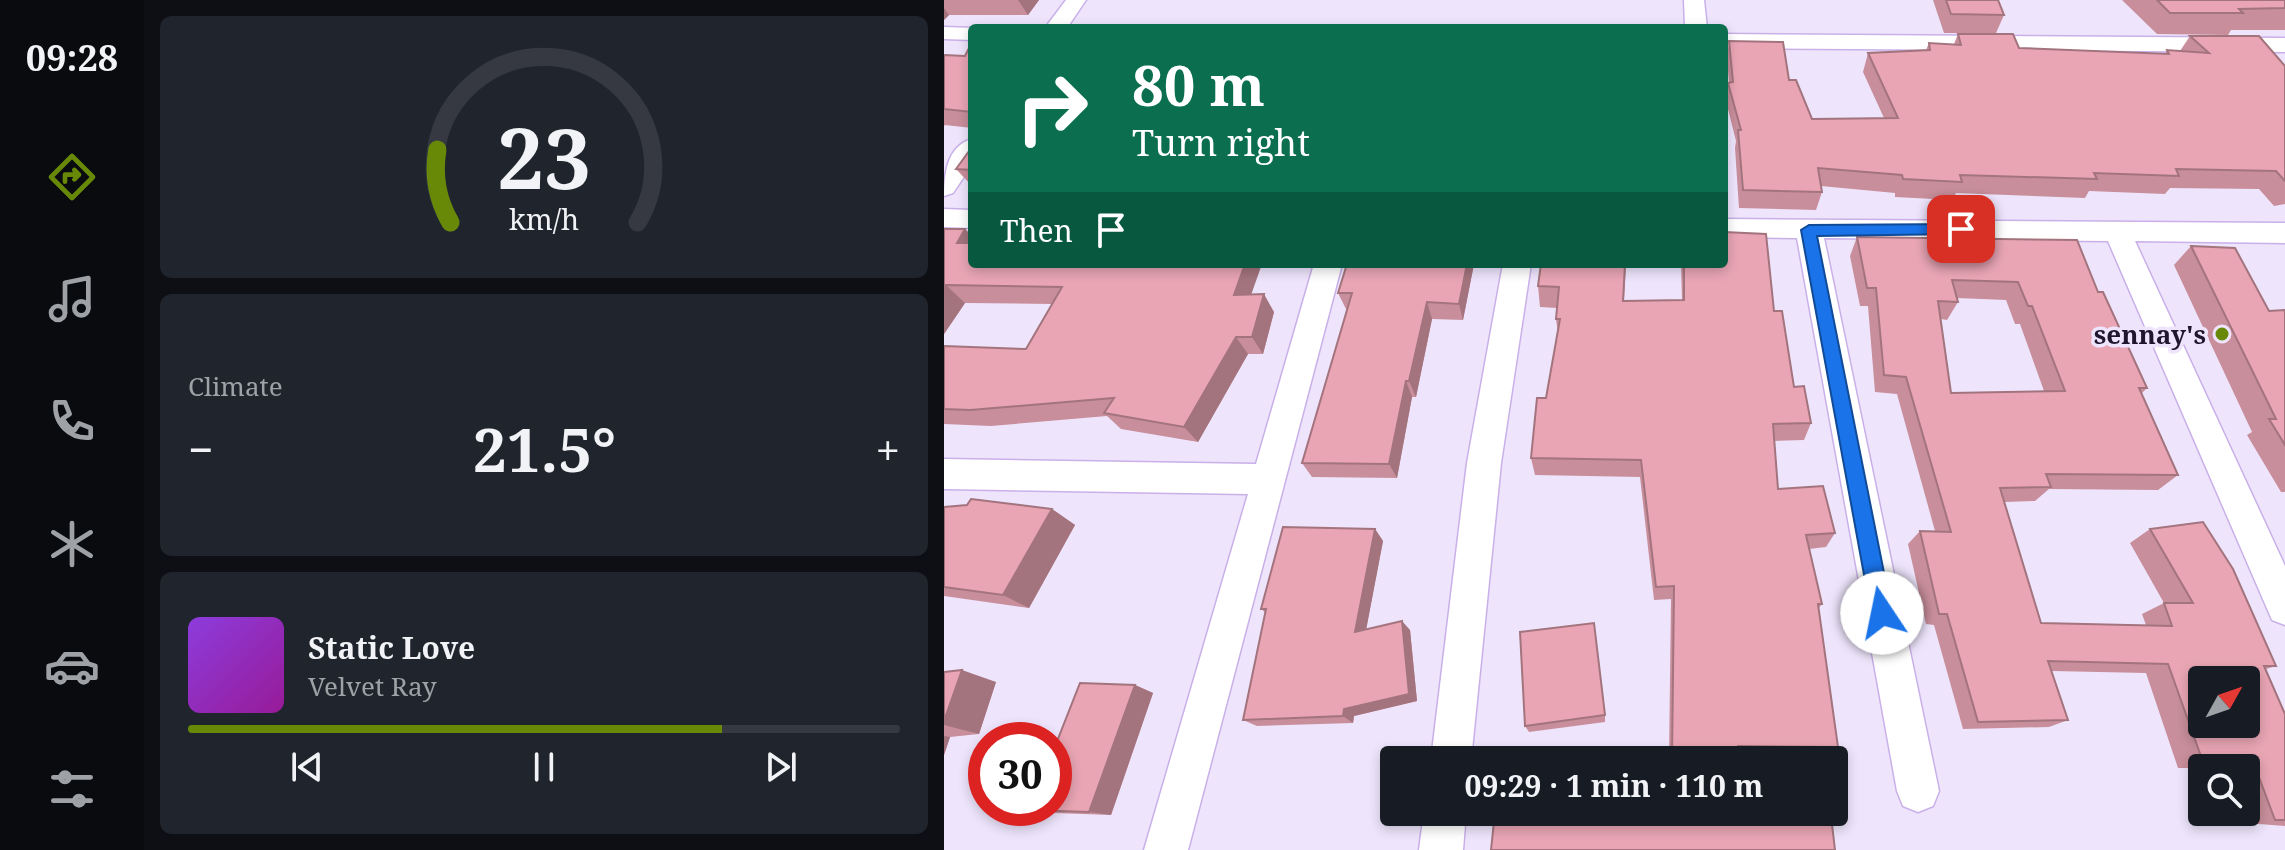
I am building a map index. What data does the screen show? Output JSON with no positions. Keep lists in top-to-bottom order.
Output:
{
  "places": ["sennay's"],
  "north": "top right",
  "page": {
    "tabs": "09:28",
    "turn": ["80 m", "Turn right"],
    "then": "Then",
    "tile": "Climate",
    "heat": ["−", "21.5°", "+"],
    "song": ["Static Love", "Velvet Ray"],
    "limit": "30",
    "trip": "09:29 · 1 min · 110 m",
    "gauge": ["23", "km/h"]
  }
}
